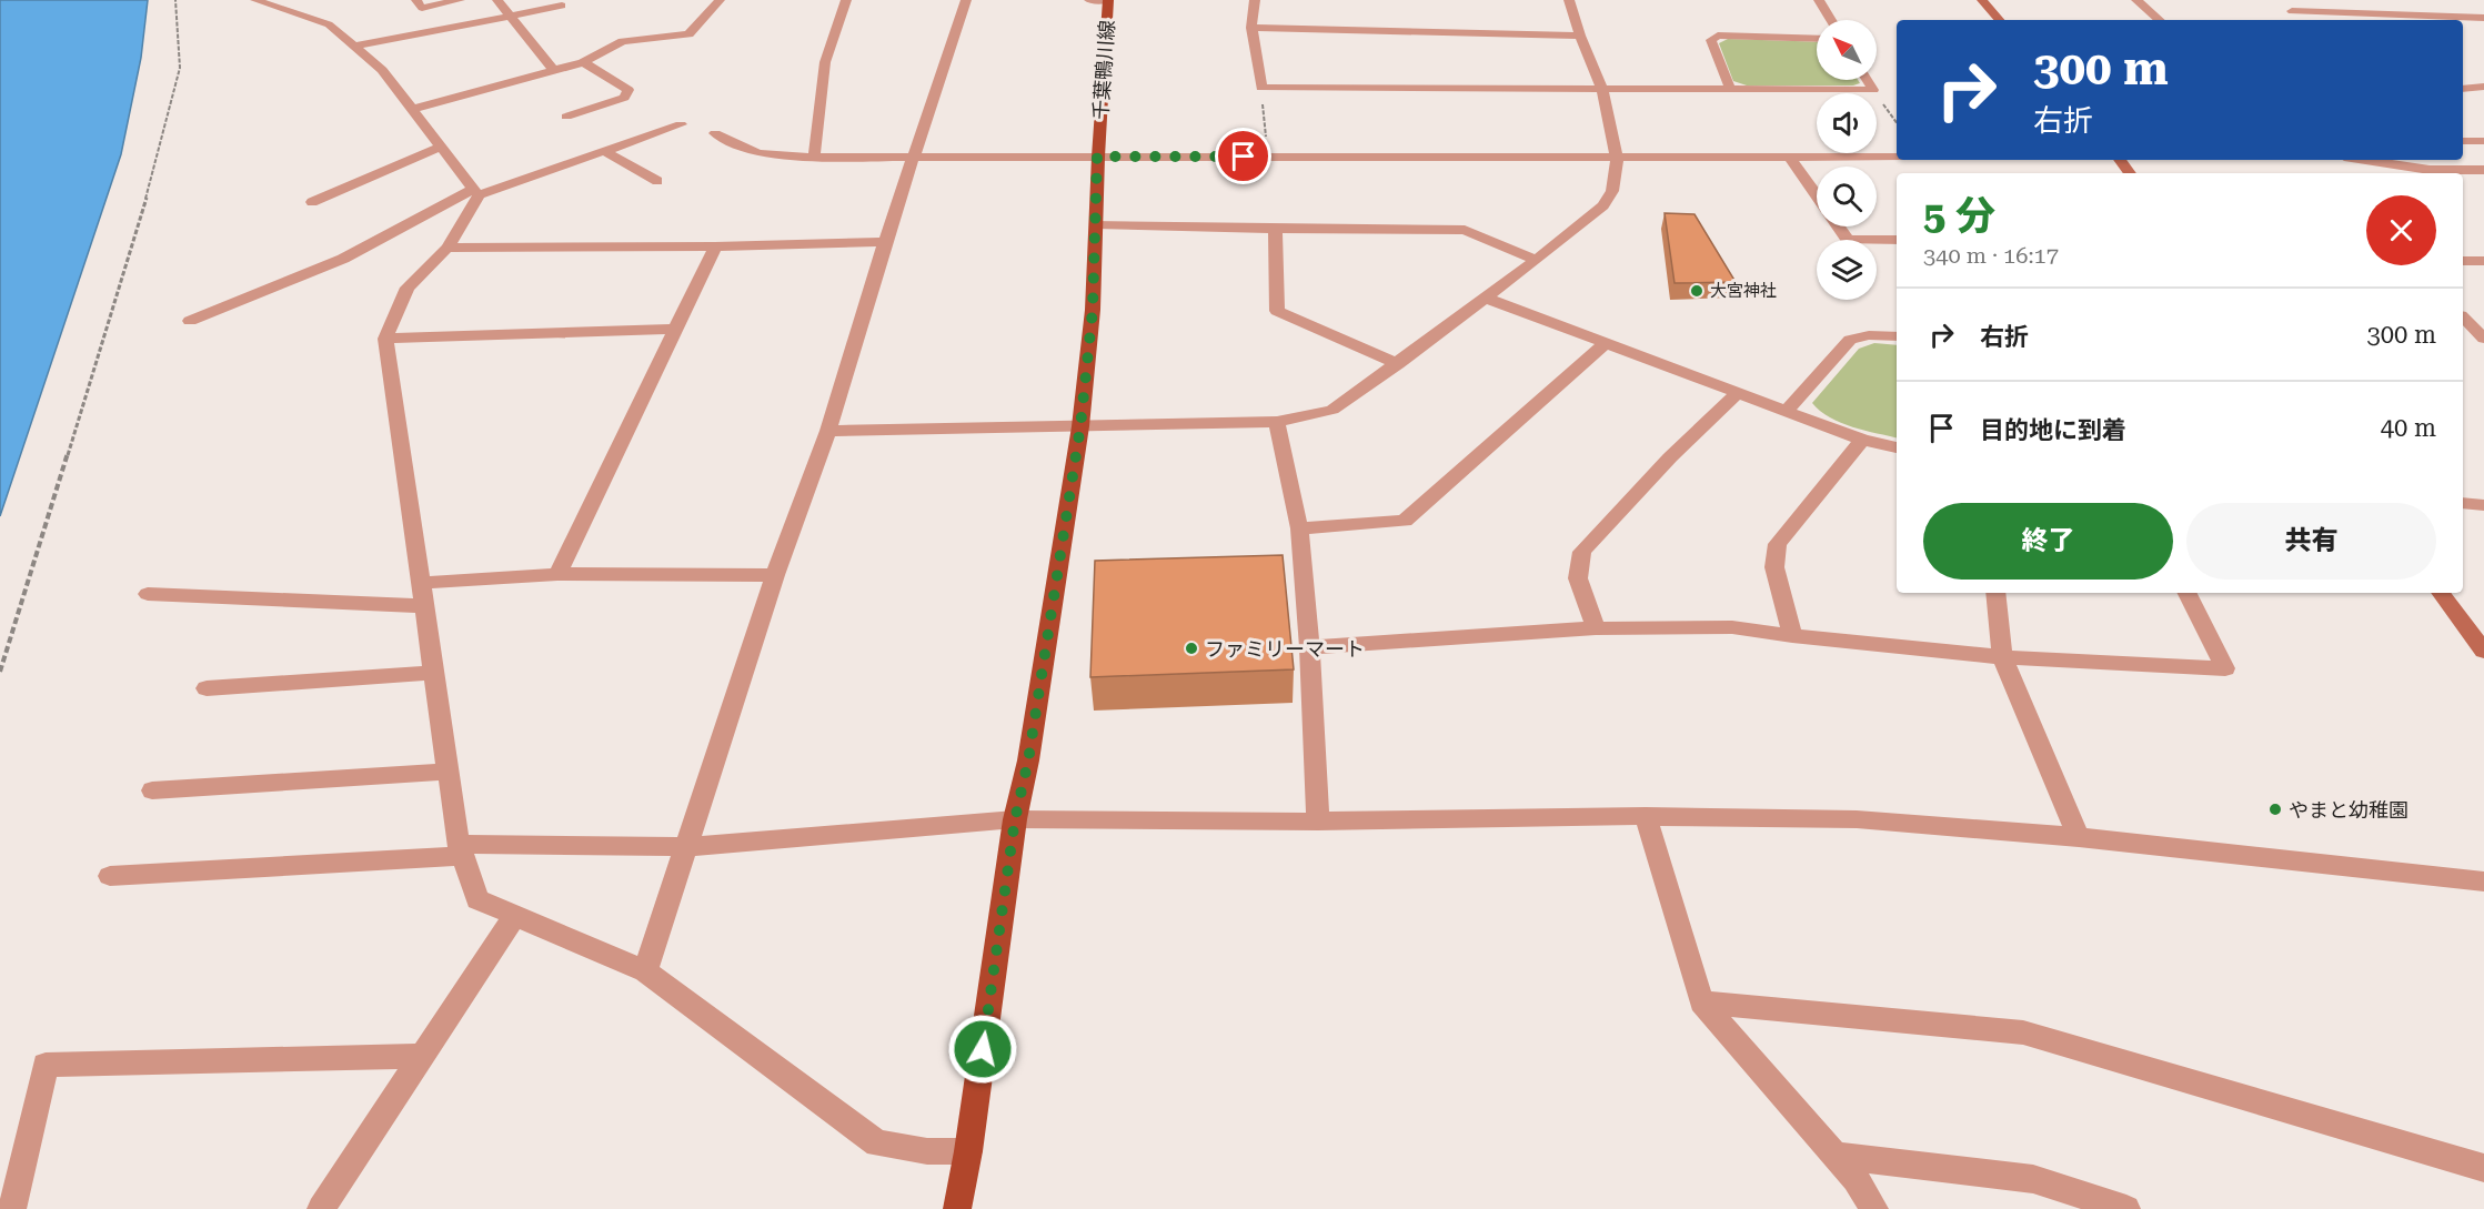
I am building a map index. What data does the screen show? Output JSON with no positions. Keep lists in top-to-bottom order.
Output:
{
  "streets": {
    "main road": ["千葉鴨川線"]
  },
  "places": ["大宮神社", "ファミリーマート", "やまと幼稚園"],
  "north": "top left",
  "page": {
    "turn": ["300 m", "右折"],
    "heading": ["5 分", "340 m · 16:17"],
    "list": [
      {
        "name": "右折",
        "value": "300 m"
      },
      {
        "name": "目的地に到着",
        "value": "40 m"
      }
    ],
    "buttons": ["終了", "共有"]
  }
}
